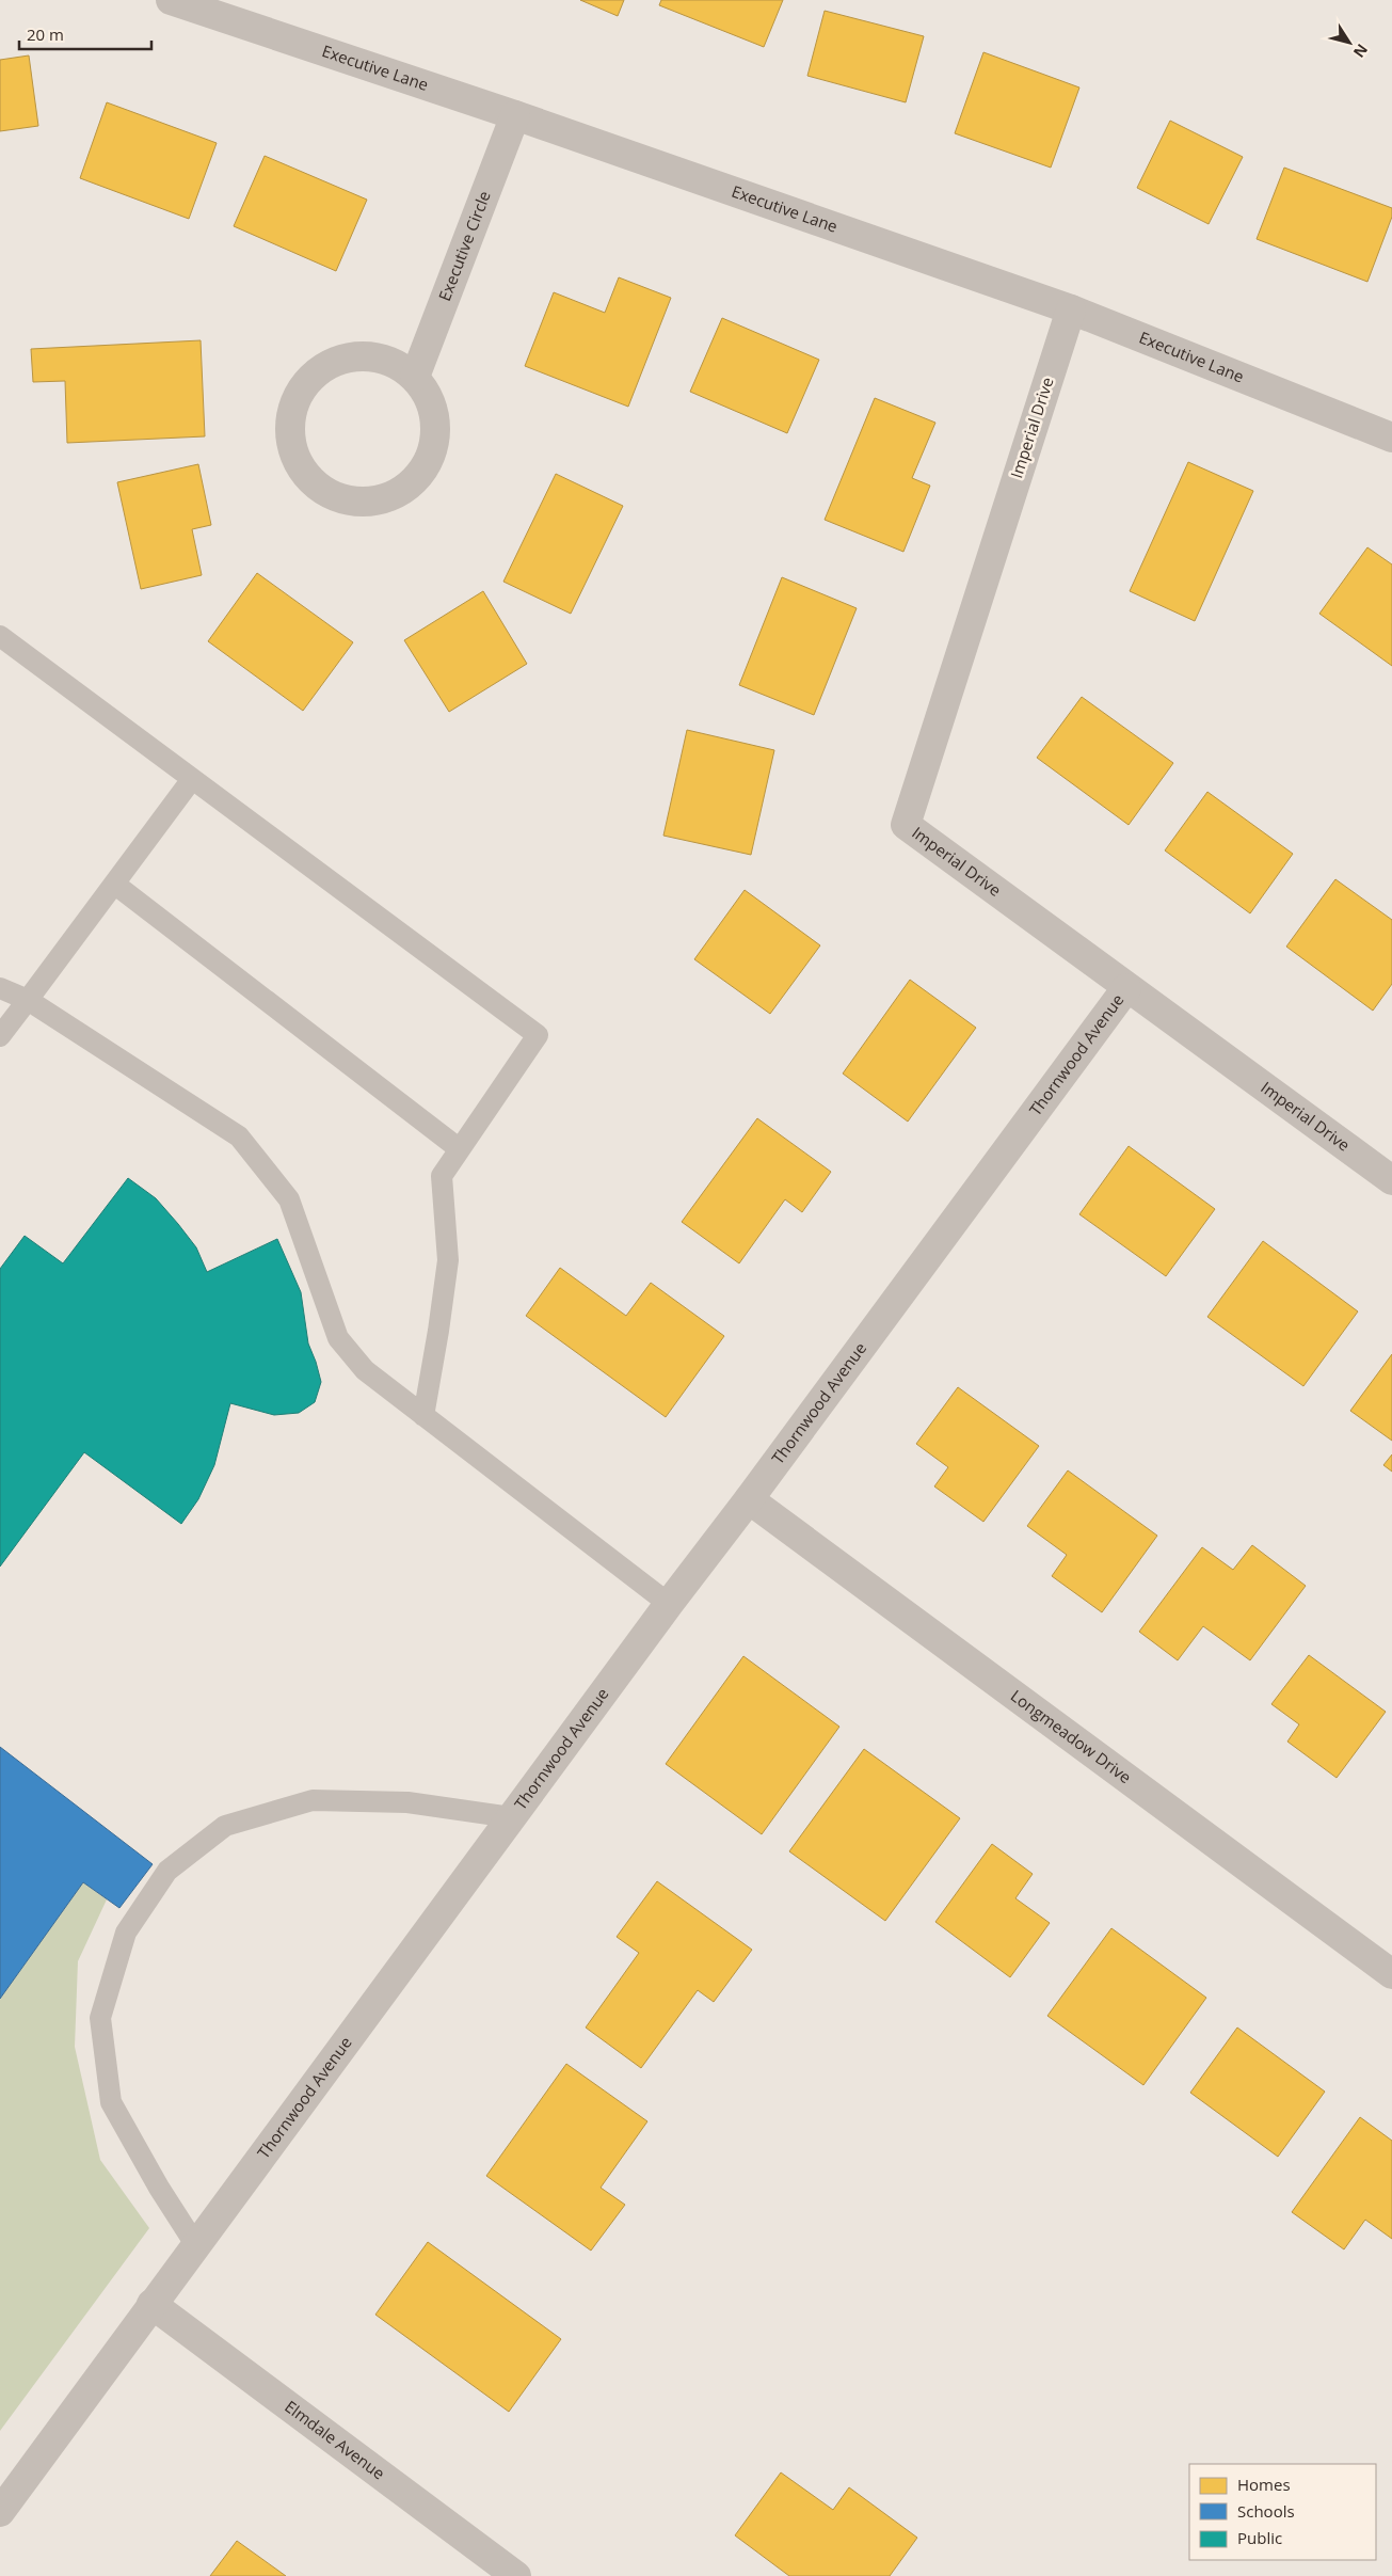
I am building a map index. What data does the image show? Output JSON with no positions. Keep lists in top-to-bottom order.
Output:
{
  "streets": {
    "street": [
      "Executive Lane",
      "Executive Circle",
      "Imperial Drive",
      "Thornwood Avenue",
      "Longmeadow Drive",
      "Elmdale Avenue"
    ]
  },
  "crossings": [
    ["Executive Lane", "Executive Circle"],
    ["Executive Lane", "Imperial Drive"],
    ["Imperial Drive", "Thornwood Avenue"],
    ["Thornwood Avenue", "Longmeadow Drive"],
    ["Thornwood Avenue", "Elmdale Avenue"]
  ],
  "legend": ["Homes", "Schools", "Public"],
  "scale_bar": "20 m",
  "north": "bottom right"
}
